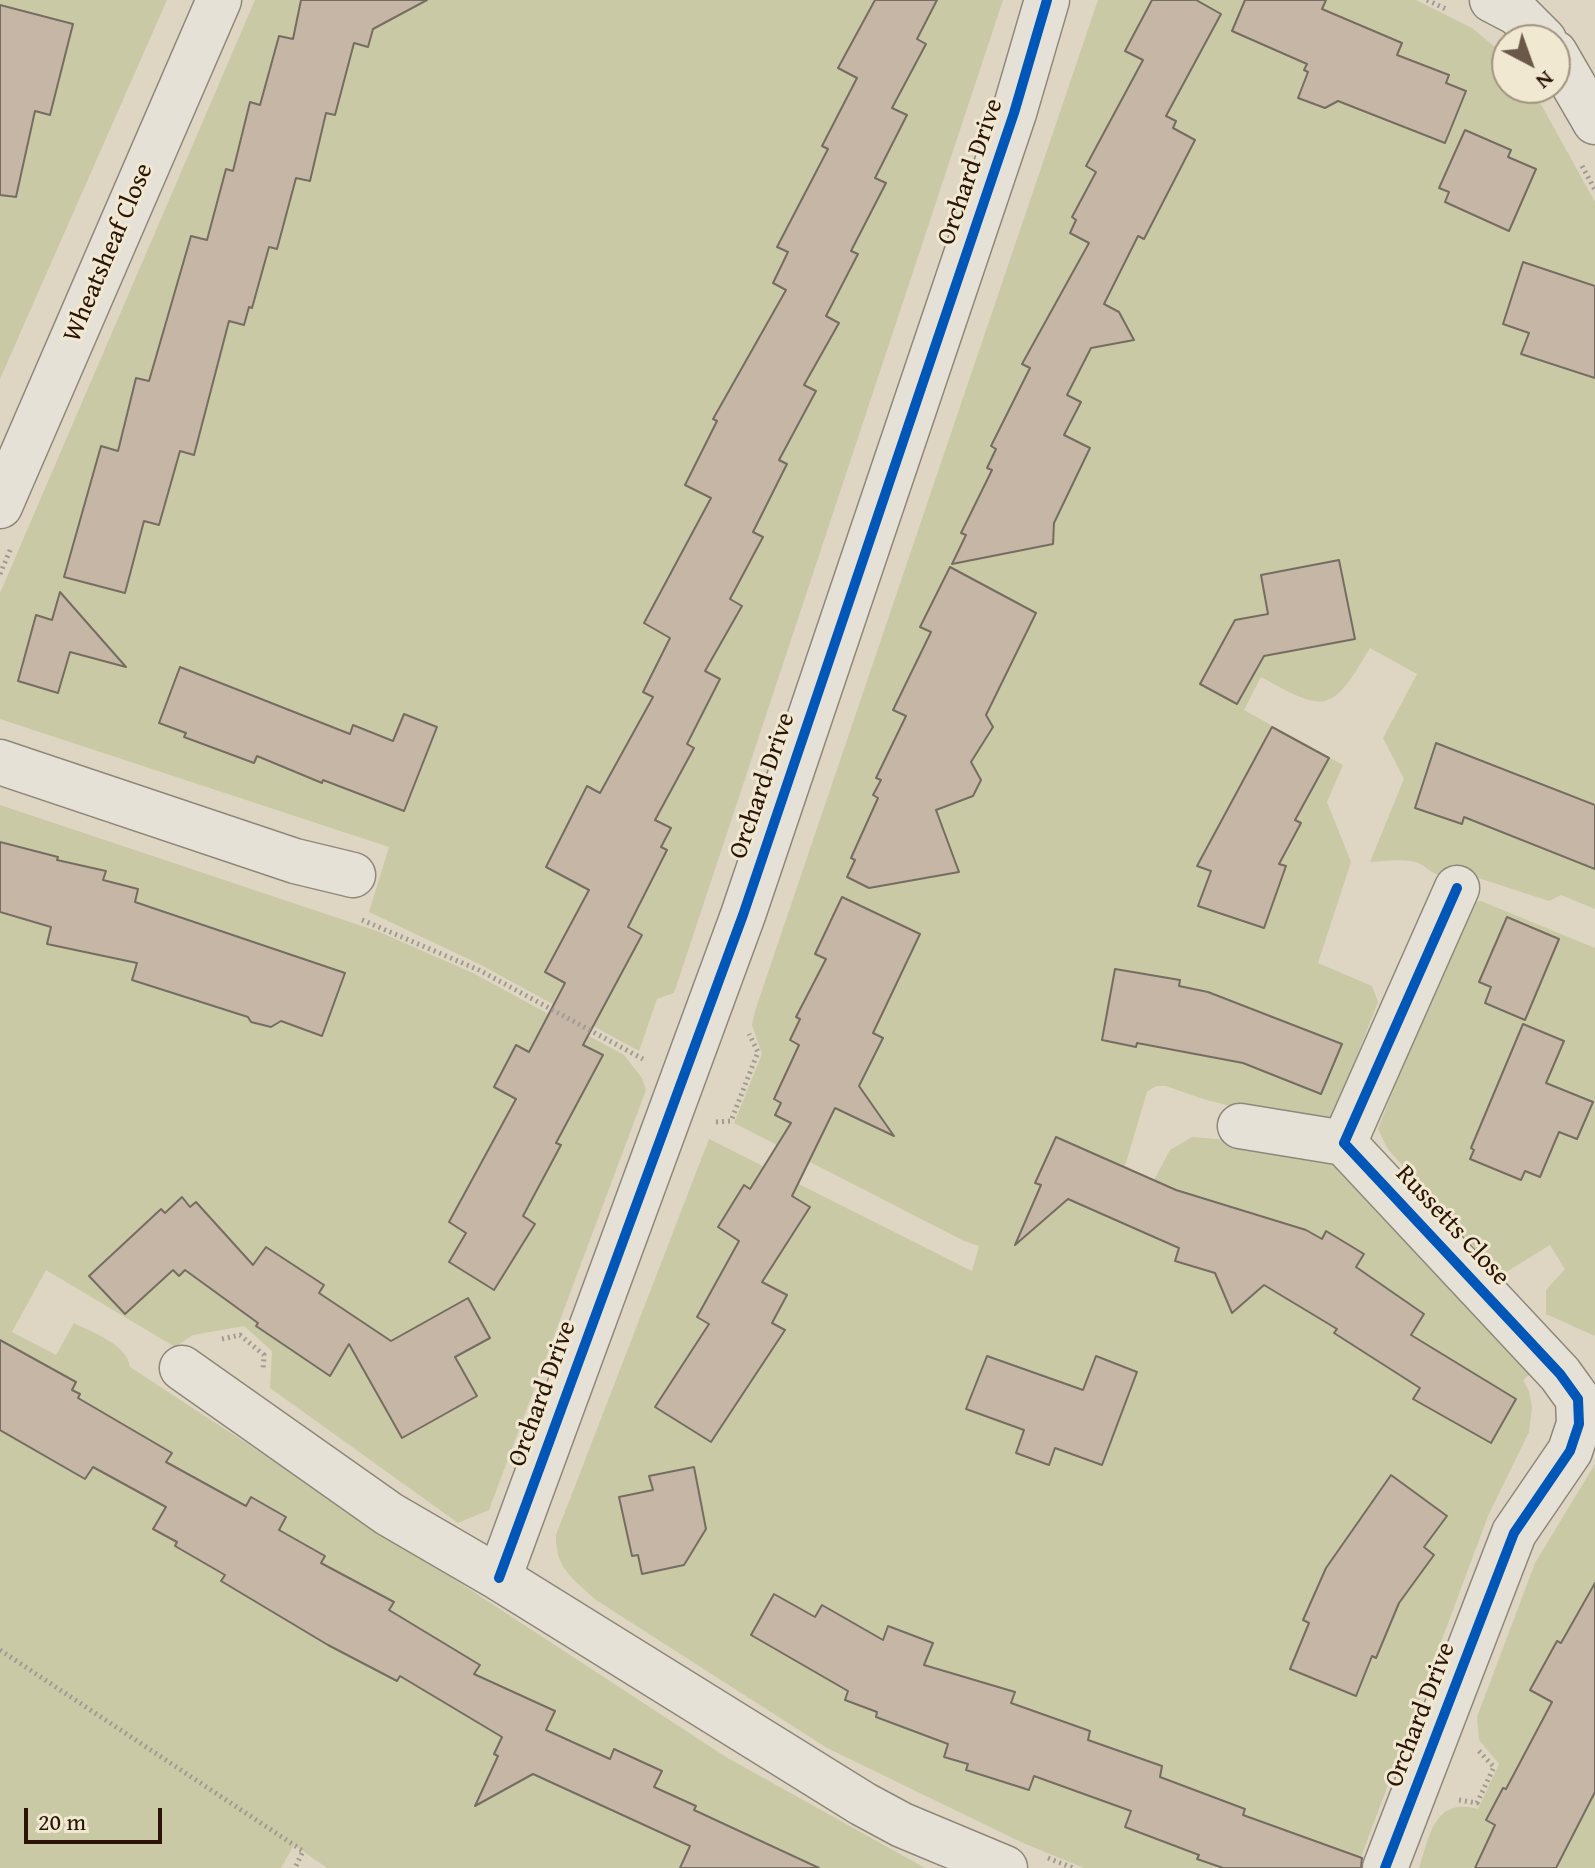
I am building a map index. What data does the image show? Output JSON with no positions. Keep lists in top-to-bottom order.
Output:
{
  "streets": {
    "street": ["Orchard Drive", "Wheatsheaf Close", "Russetts Close"]
  },
  "crossings": [
    ["Orchard Drive", "Russetts Close"]
  ],
  "scale_bar": "20 m",
  "north": "bottom right"
}
